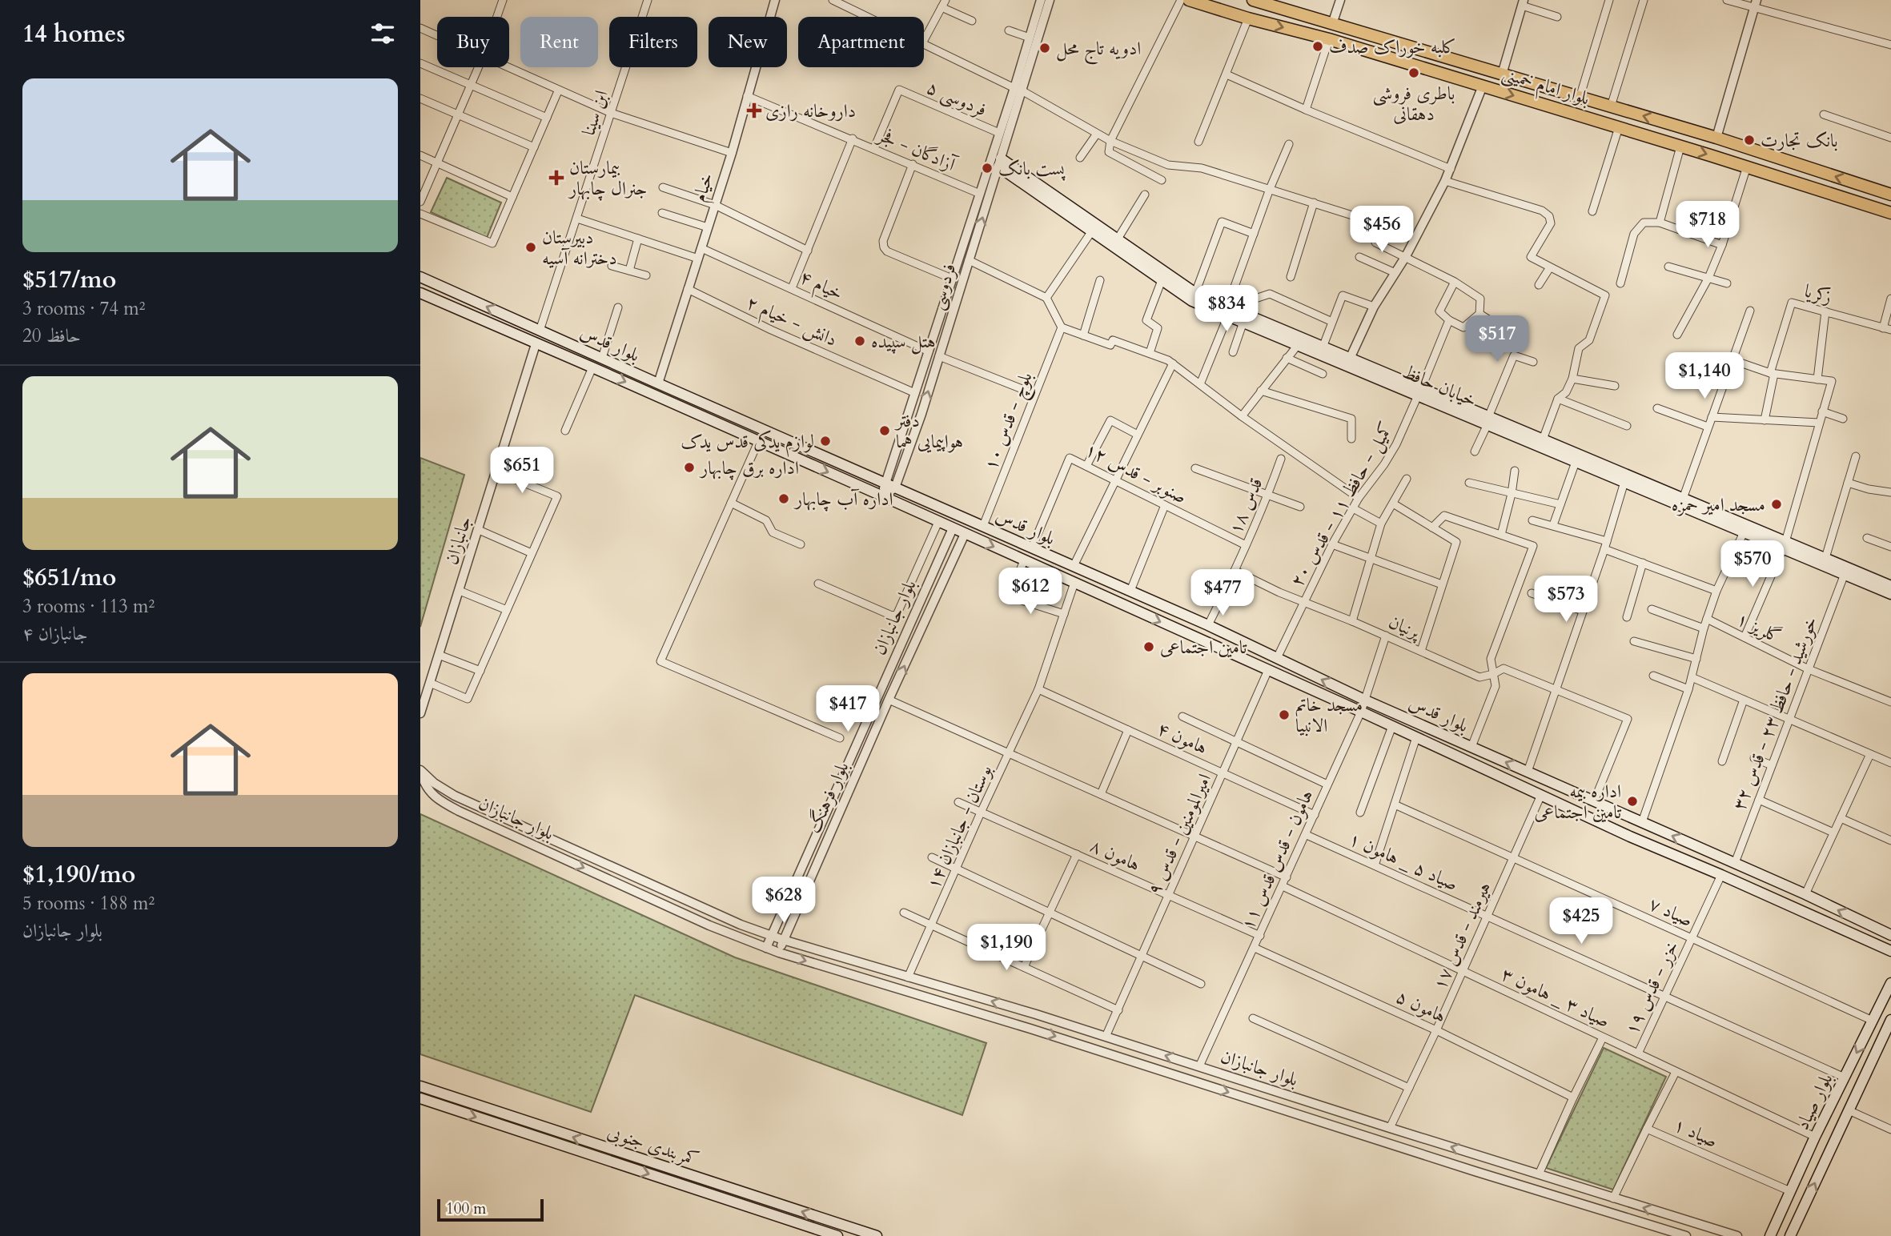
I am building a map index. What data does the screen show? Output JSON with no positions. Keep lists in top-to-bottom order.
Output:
{
  "streets": {
    "main road": [
      "بلوار امام خمینی",
      "بلوار قدس",
      "خیابان حافظ",
      "بلوار صیاد",
      "کمربندی جنوبی"
    ],
    "street": [
      "فردوسی ۵",
      "ابن سینا",
      "آزادگان - فجر",
      "خیام",
      "خیام ۴",
      "فردوسی",
      "زکریا",
      "دانش - خیام ۲",
      "بلوچ - قدس ۱۰",
      "صنوبر - قدس ۱۲",
      "کمیل - حافظ ۱۱ - قدس ۲۰",
      "قدس ۱۸",
      "جانبازان",
      "بلوار جانبازان",
      "پرنیان",
      "گلریز ۱",
      "خورشید - حافظ ۲۳ - قدس ۳۲",
      "هامون ۴",
      "بلوار فرهنگ",
      "بوستان - جانبازان ۱۴",
      "امیرالمومنین - قدس ۹",
      "هامون ۸",
      "هامون - قدس قدس ۱۱",
      "صیاد ۵ _ هامون ۱",
      "صیاد ۷",
      "هیرمند - قدس ۱۷",
      "خزر - قدس ۱۹",
      "صیاد ۳ _ هامون ۳",
      "هامون ۵",
      "صیاد ۱"
    ]
  },
  "crossings": [
    ["فردوسی ۵", "آزادگان - فجر"],
    ["فردوسی ۵", "فردوسی"],
    ["ابن سینا", "بلوار قدس"],
    ["آزادگان - فجر", "خیام"],
    ["آزادگان - فجر", "فردوسی"],
    ["خیام", "خیام ۴"],
    ["خیام", "دانش - خیام ۲"],
    ["خیام", "بلوار قدس"],
    ["خیام ۴", "فردوسی"],
    ["فردوسی", "دانش - خیام ۲"],
    ["فردوسی", "بلوار قدس"],
    ["فردوسی", "خیابان حافظ"],
    ["بلوار قدس", "بلوچ - قدس ۱۰"],
    ["بلوار قدس", "صنوبر - قدس ۱۲"],
    ["بلوار قدس", "کمیل - حافظ ۱۱ - قدس ۲۰"],
    ["بلوار قدس", "قدس ۱۸"],
    ["بلوار قدس", "جانبازان"],
    ["بلوار قدس", "بلوار جانبازان"],
    ["بلوار قدس", "خورشید - حافظ ۲۳ - قدس ۳۲"],
    ["بلوار قدس", "بلوار فرهنگ"],
    ["بلوار قدس", "بوستان - جانبازان ۱۴"],
    ["بلوار قدس", "امیرالمومنین - قدس ۹"],
    ["بلوار قدس", "هامون - قدس قدس ۱۱"],
    ["بلوار قدس", "هیرمند - قدس ۱۷"],
    ["بلوار قدس", "خزر - قدس ۱۹"],
    ["خیابان حافظ", "کمیل - حافظ ۱۱ - قدس ۲۰"],
    ["خیابان حافظ", "خورشید - حافظ ۲۳ - قدس ۳۲"],
    ["صنوبر - قدس ۱۲", "قدس ۱۸"],
    ["کمیل - حافظ ۱۱ - قدس ۲۰", "پرنیان"],
    ["قدس ۱۸", "پرنیان"],
    ["بلوار جانبازان", "بلوار فرهنگ"],
    ["بلوار جانبازان", "بوستان - جانبازان ۱۴"],
    ["بلوار جانبازان", "امیرالمومنین - قدس ۹"],
    ["بلوار جانبازان", "هامون - قدس قدس ۱۱"],
    ["بلوار جانبازان", "هیرمند - قدس ۱۷"],
    ["پرنیان", "هامون - قدس قدس ۱۱"],
    ["گلریز ۱", "خورشید - حافظ ۲۳ - قدس ۳۲"],
    ["هامون ۴", "بوستان - جانبازان ۱۴"],
    ["هامون ۴", "امیرالمومنین - قدس ۹"],
    ["هامون ۴", "هامون - قدس قدس ۱۱"],
    ["بوستان - جانبازان ۱۴", "هامون ۸"],
    ["امیرالمومنین - قدس ۹", "هامون ۸"],
    ["هامون ۸", "هامون - قدس قدس ۱۱"],
    ["هامون - قدس قدس ۱۱", "صیاد ۵ _ هامون ۱"],
    ["هامون - قدس قدس ۱۱", "صیاد ۳ _ هامون ۳"],
    ["هامون - قدس قدس ۱۱", "هامون ۵"],
    ["صیاد ۵ _ هامون ۱", "هیرمند - قدس ۱۷"],
    ["صیاد ۵ _ هامون ۱", "خزر - قدس ۱۹"],
    ["صیاد ۷", "هیرمند - قدس ۱۷"],
    ["صیاد ۷", "خزر - قدس ۱۹"],
    ["صیاد ۷", "بلوار صیاد"],
    ["هیرمند - قدس ۱۷", "صیاد ۳ _ هامون ۳"],
    ["هیرمند - قدس ۱۷", "هامون ۵"],
    ["خزر - قدس ۱۹", "صیاد ۳ _ هامون ۳"],
    ["صیاد ۳ _ هامون ۳", "بلوار صیاد"],
    ["صیاد ۳ _ هامون ۳", "صیاد ۱"],
    ["بلوار صیاد", "صیاد ۱"]
  ],
  "one_way": ["بلوار فرهنگ"],
  "places": {
    "other": [
      "کلبه خوراک صدف",
      "ادویه تاج محل",
      "باطری فروشی دهقانى",
      "بانک تجارت",
      "پست بانک",
      "دبیرستان دخترانه آسیه",
      "هتل سپیده",
      "دفتر هواپیمایی هما",
      "لوازم یدکی قدس یدک",
      "اداره برق چابهار",
      "اداره آب چابهار",
      "مسجد امیر حمزه",
      "تامین اجتماعی",
      "مسجد خاتم الانبیا",
      "اداره بیمه تامین اجتماعی"
    ],
    "health": ["داروخانه رازی", "بیمارستان جنرال چابهار"]
  },
  "scale_bar": "100 m",
  "page": {
    "heading": "14 homes",
    "chip": [
      "Buy",
      "Rent",
      "Filters",
      "New",
      "Apartment"
    ],
    "list": [
      {
        "name": "$517/mo",
        "note": "3 rooms · 74 m² · حافظ 20"
      },
      {
        "name": "$651/mo",
        "note": "3 rooms · 113 m² · جانبازان ۴"
      },
      {
        "name": "$1,190/mo",
        "note": "5 rooms · 188 m² · بلوار جانبازان"
      }
    ],
    "price": [
      "$718",
      "$456",
      "$834",
      "$517",
      "$1,140",
      "$651",
      "$570",
      "$612",
      "$477",
      "$573",
      "$417",
      "$628",
      "$425",
      "$1,190"
    ],
    "scale": "100 m"
  }
}
